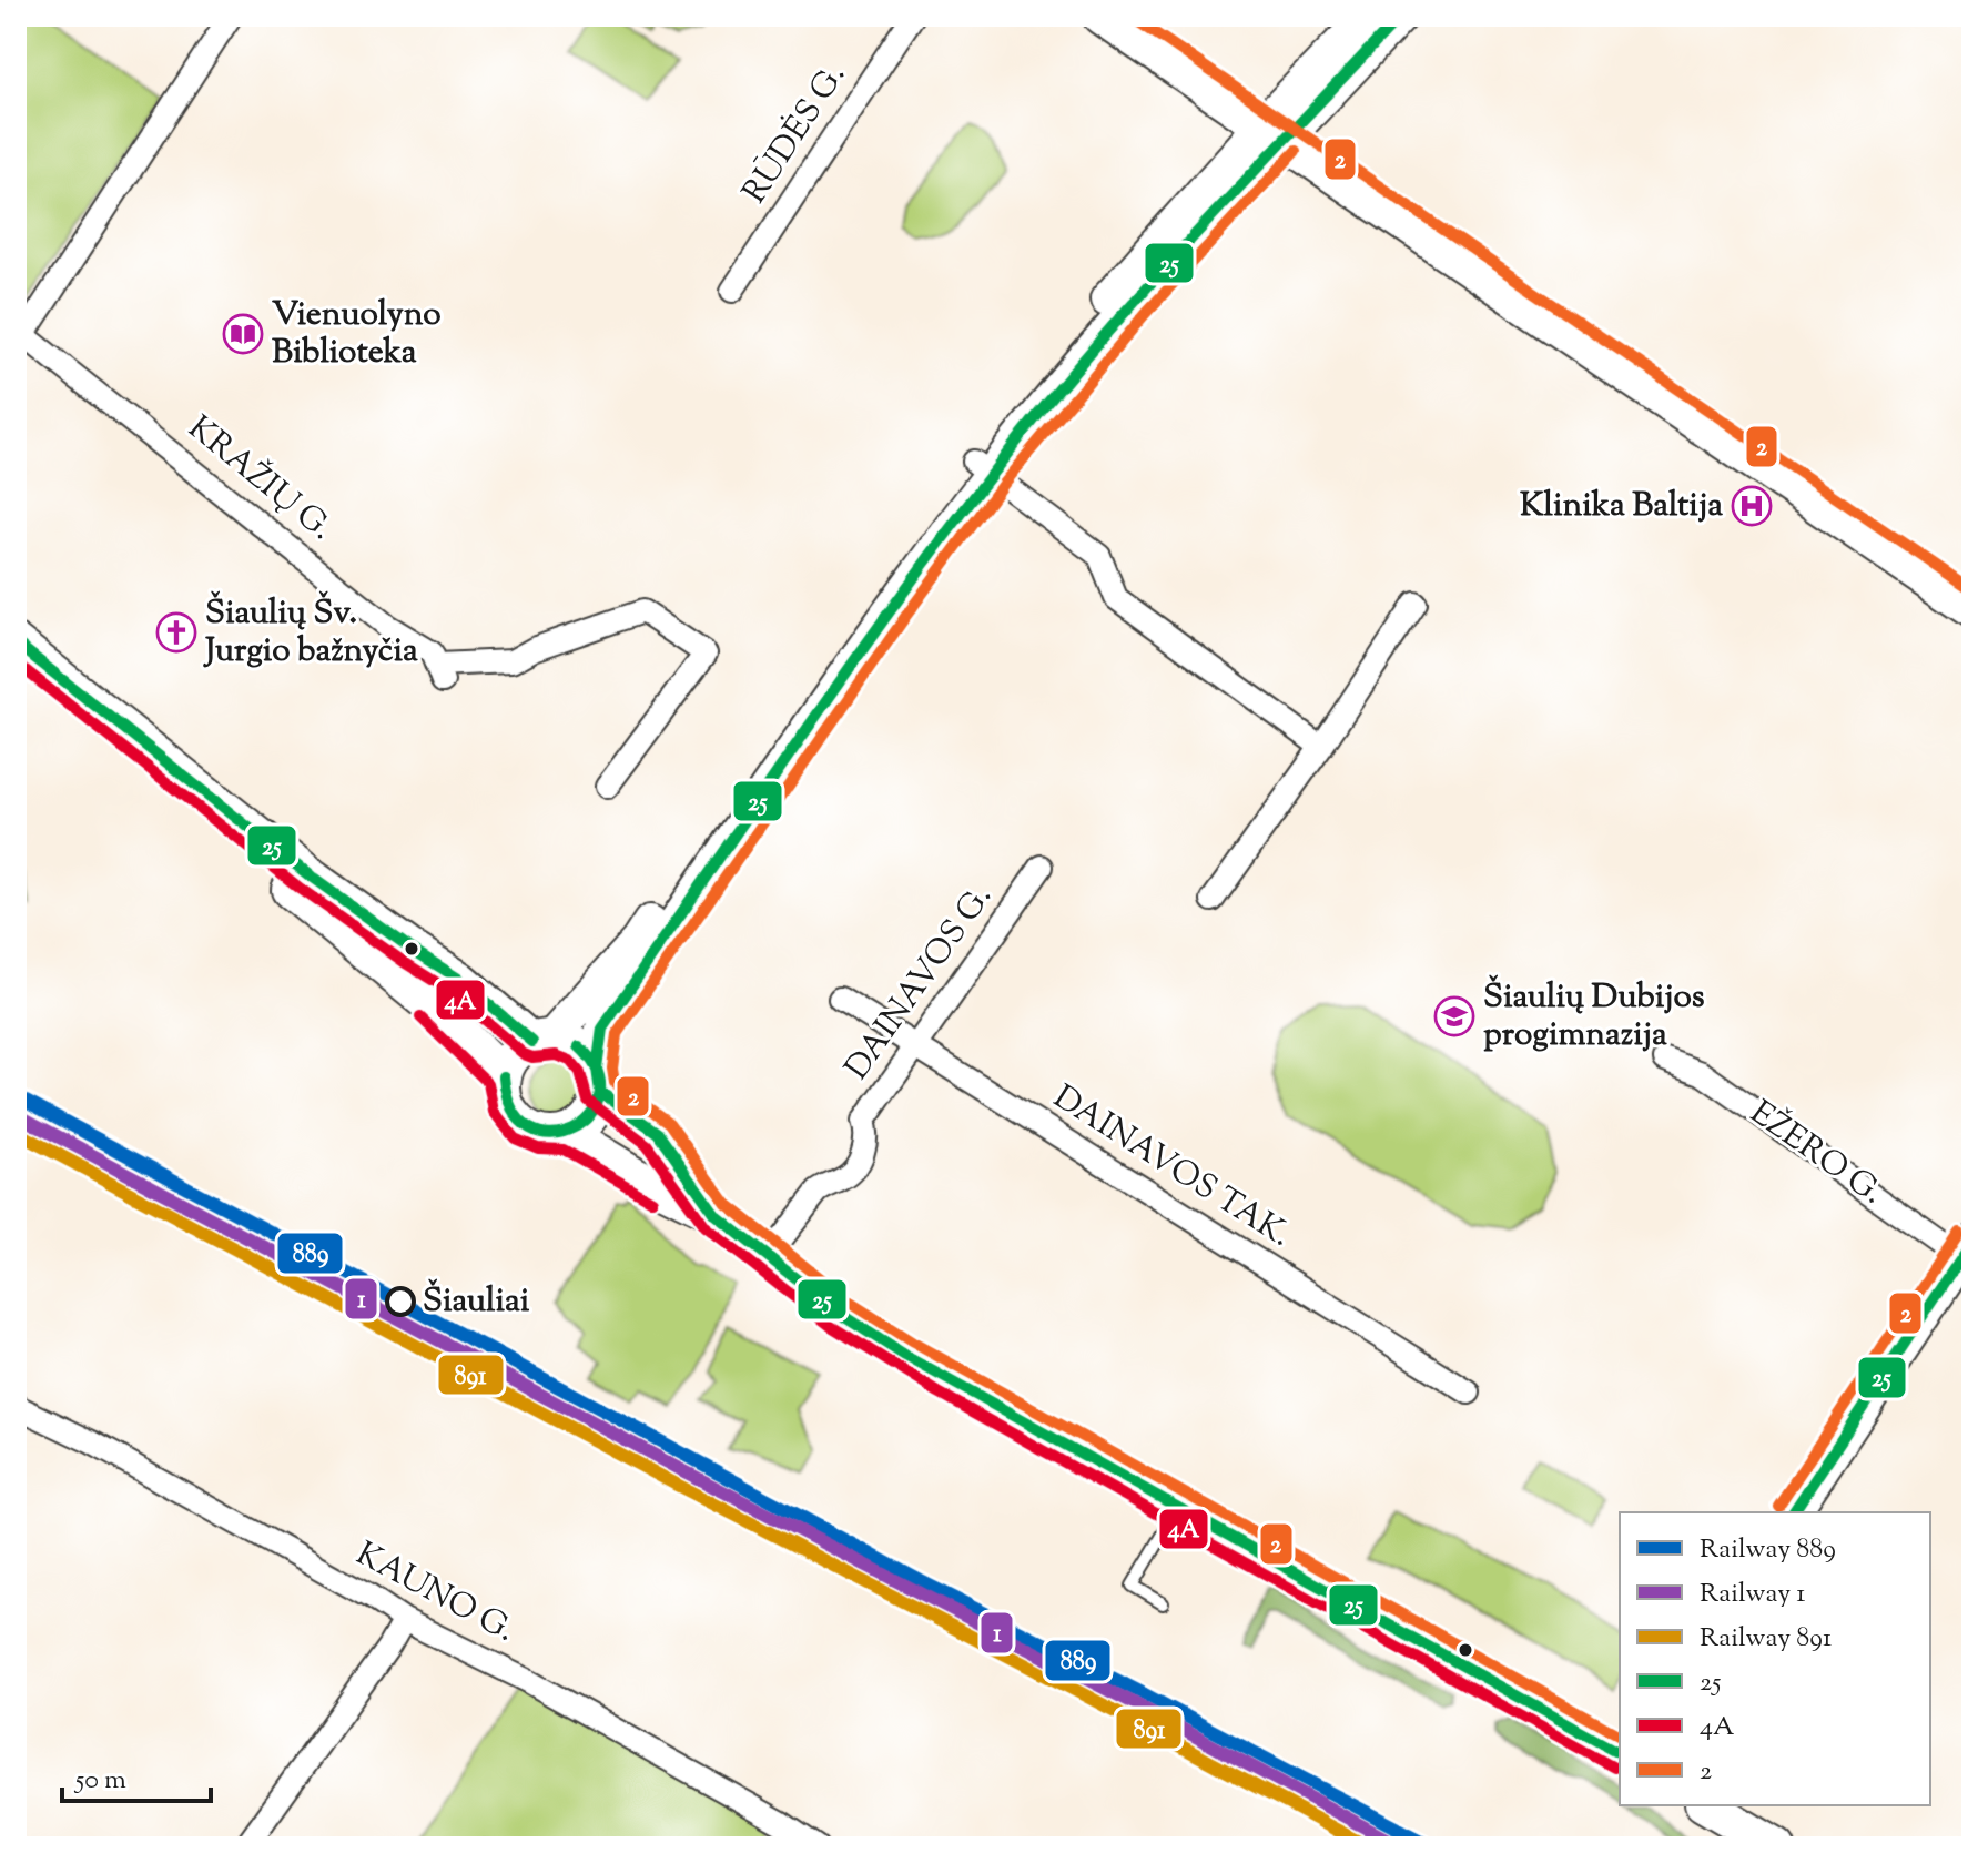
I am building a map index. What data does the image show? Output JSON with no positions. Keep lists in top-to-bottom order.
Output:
{
  "streets": {
    "main road": ["EŽERO G."],
    "street": [
      "RŪDĖS G.",
      "KRAŽIŲ G.",
      "DAINAVOS G.",
      "DAINAVOS TAK.",
      "KAUNO G."
    ]
  },
  "crossings": [
    ["DAINAVOS G.", "DAINAVOS TAK."]
  ],
  "places": {
    "library": ["Vienuolyno Biblioteka"],
    "hospital": ["Klinika Baltija"],
    "church": ["Šiaulių Šv. Jurgio bažnyčia"],
    "school or university": ["Šiaulių Dubijos progimnazija"],
    "other": ["Šiauliai"]
  },
  "lines": [
    "transit line 25",
    "transit line 2",
    "transit line 4A",
    "rail line 889",
    "rail line 1",
    "rail line 891"
  ],
  "legend": [
    "Railway 889",
    "Railway 1",
    "Railway 891",
    "25",
    "4A",
    "2"
  ],
  "scale_bar": "50 m"
}
